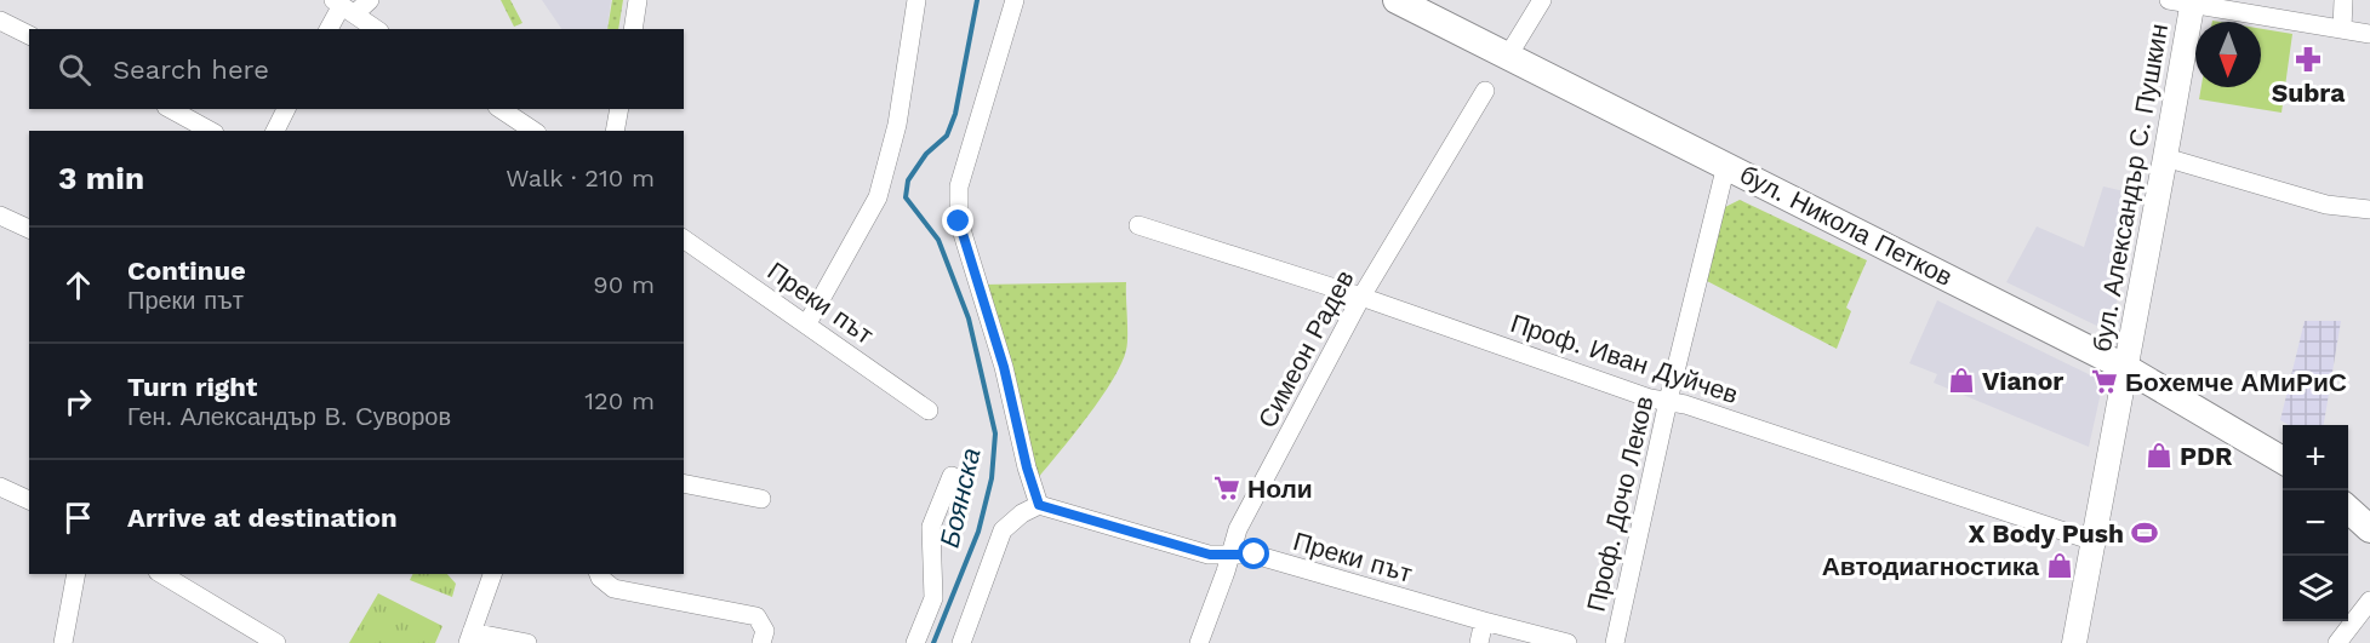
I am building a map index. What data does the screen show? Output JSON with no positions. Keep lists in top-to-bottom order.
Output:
{
  "streets": {
    "highway": ["бул. Никола Петков"],
    "main road": ["бул. Александър С. Пушкин"],
    "street": [
      "Преки път",
      "Симеон Радев",
      "Проф. Иван Дуйчев",
      "Проф. Дочо Леков"
    ]
  },
  "crossings": [
    ["бул. Александър С. Пушкин", "бул. Никола Петков"],
    ["бул. Александър С. Пушкин", "Проф. Иван Дуйчев"],
    ["бул. Никола Петков", "Проф. Дочо Леков"],
    ["Преки път", "Симеон Радев"],
    ["Симеон Радев", "Проф. Иван Дуйчев"],
    ["Проф. Иван Дуйчев", "Проф. Дочо Леков"]
  ],
  "water": ["Боянска"],
  "places": {
    "pharmacy": ["Subra"],
    "shop": ["Vianor", "PDR", "Автодиагностика"],
    "supermarket": ["Бохемче АМиРиС", "Ноли"],
    "sports": ["X Body Push"]
  },
  "north": "bottom",
  "page": {
    "search": "Search here",
    "heading": ["3 min", "Walk · 210 m"],
    "list": [
      ["Continue", "Преки път", "90 m"],
      ["Turn right", "Ген. Александър В. Суворов", "120 m"],
      "Arrive at destination"
    ],
    "map_buttons": ["+", "−"]
  }
}
